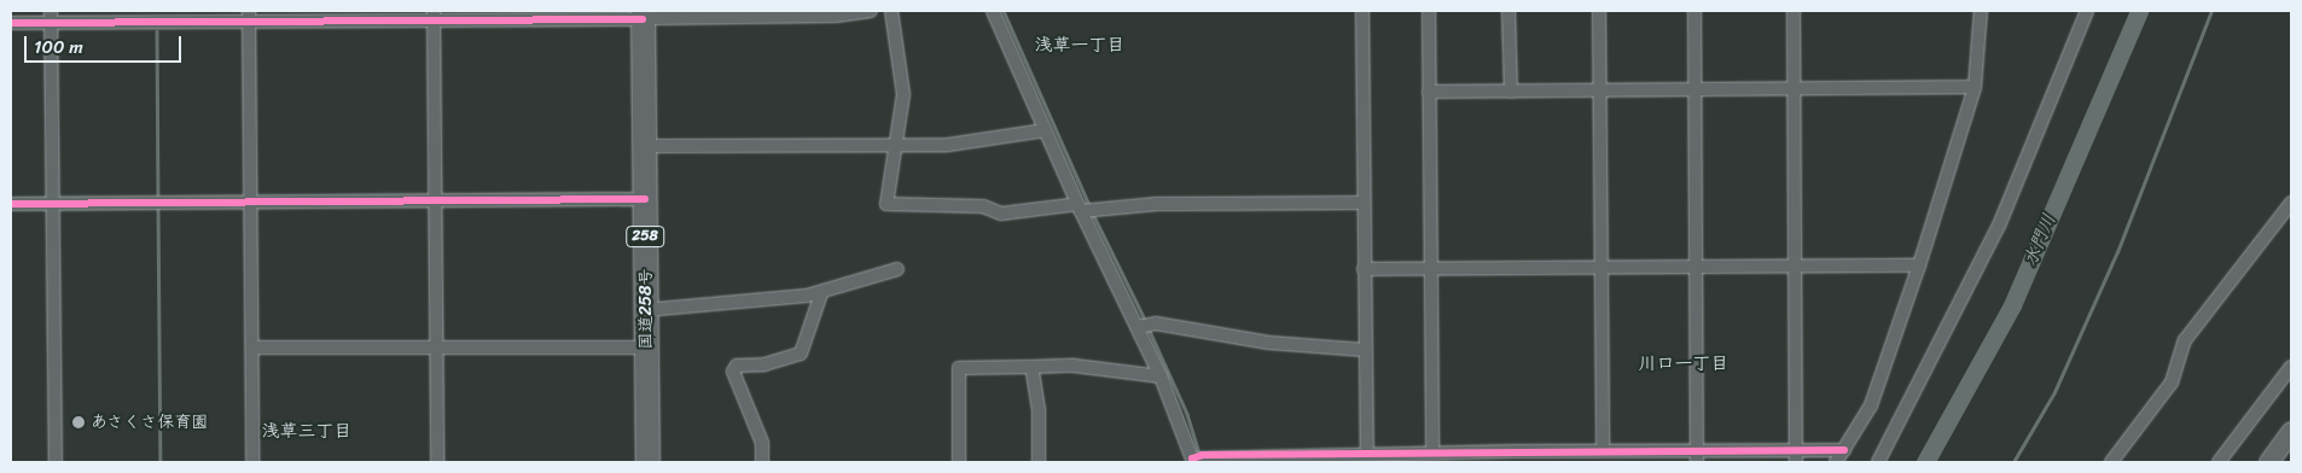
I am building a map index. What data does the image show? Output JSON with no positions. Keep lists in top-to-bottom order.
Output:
{
  "streets": {
    "highway": ["258", "国道258号"]
  },
  "districts": ["浅草一丁目", "川口一丁目", "浅草三丁目"],
  "water": ["水門川"],
  "places": ["あさくさ保育園"],
  "scale_bar": "100 m"
}
